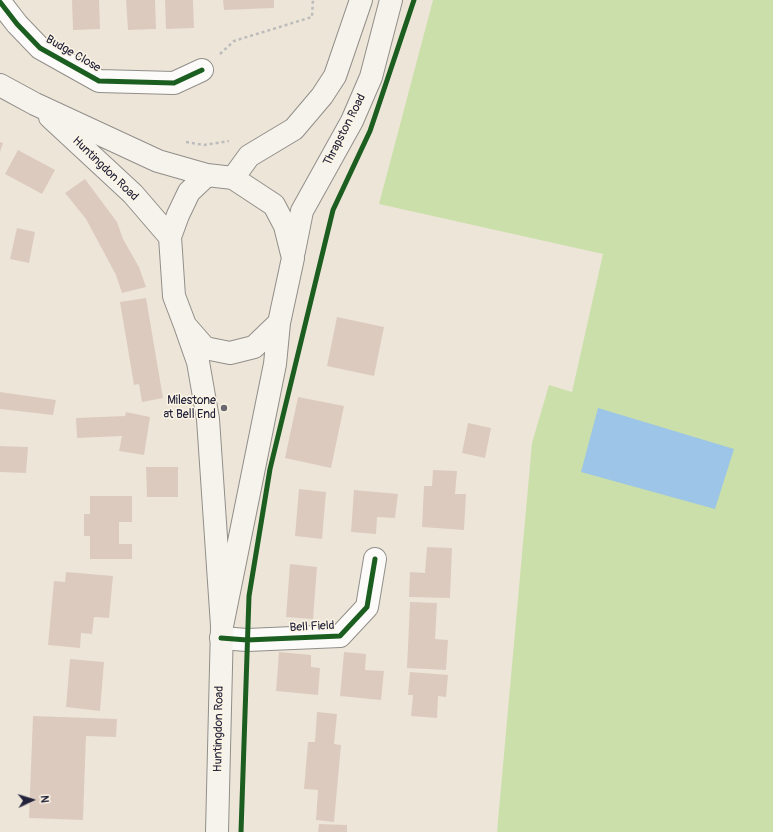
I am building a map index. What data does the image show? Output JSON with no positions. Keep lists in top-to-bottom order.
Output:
{
  "streets": {
    "main road": ["Thrapston Road", "Huntingdon Road"],
    "street": ["Budge Close", "Bell Field"]
  },
  "crossings": [
    ["Thrapston Road", "Huntingdon Road"],
    ["Thrapston Road", "Bell Field"],
    ["Huntingdon Road", "Bell Field"]
  ],
  "places": ["Milestone at Bell End"],
  "north": "right"
}
